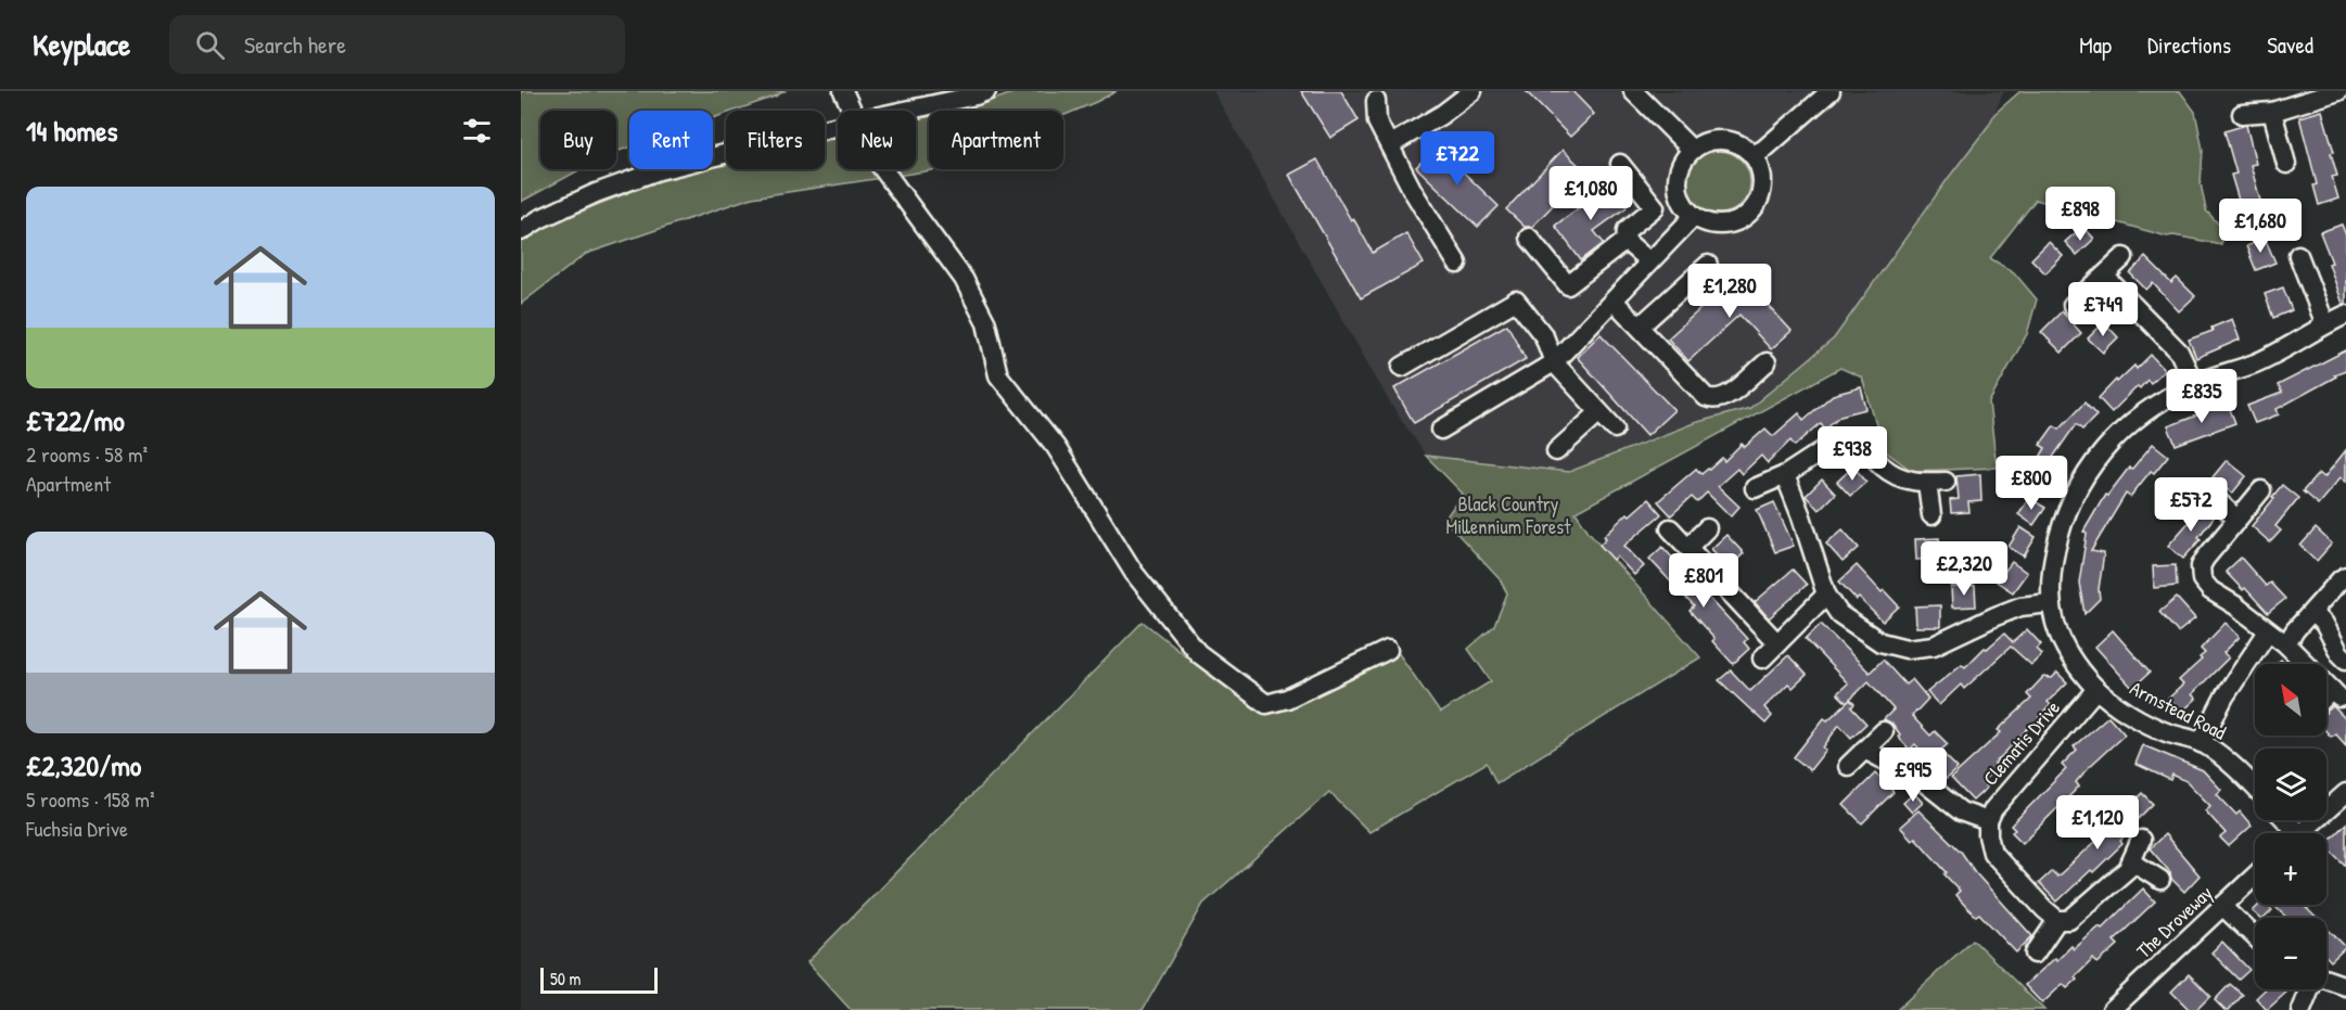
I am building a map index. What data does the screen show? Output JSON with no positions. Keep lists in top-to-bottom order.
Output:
{
  "streets": {
    "street": ["Armstead Road", "Clematis Drive", "The Droveway"]
  },
  "crossings": [
    ["Armstead Road", "Clematis Drive"]
  ],
  "parks": ["Black Country Millennium Forest"],
  "scale_bar": "50 m",
  "north": "top left",
  "page": {
    "header": "Keyplace",
    "search": "Search here",
    "nav": ["Map", "Directions", "Saved"],
    "heading": "14 homes",
    "chip": [
      "Buy",
      "Rent",
      "Filters",
      "New",
      "Apartment"
    ],
    "price": [
      "£722",
      "£1,080",
      "£898",
      "£1,680",
      "£1,280",
      "£749",
      "£835",
      "£938",
      "£800",
      "£572",
      "£2,320",
      "£801",
      "£995",
      "£1,120"
    ],
    "list": [
      {
        "name": "£722/mo",
        "note": "2 rooms · 58 m² · Apartment"
      },
      {
        "name": "£2,320/mo",
        "note": "5 rooms · 158 m² · Fuchsia Drive"
      }
    ],
    "map_buttons": ["+", "−"],
    "scale": "50 m"
  }
}
